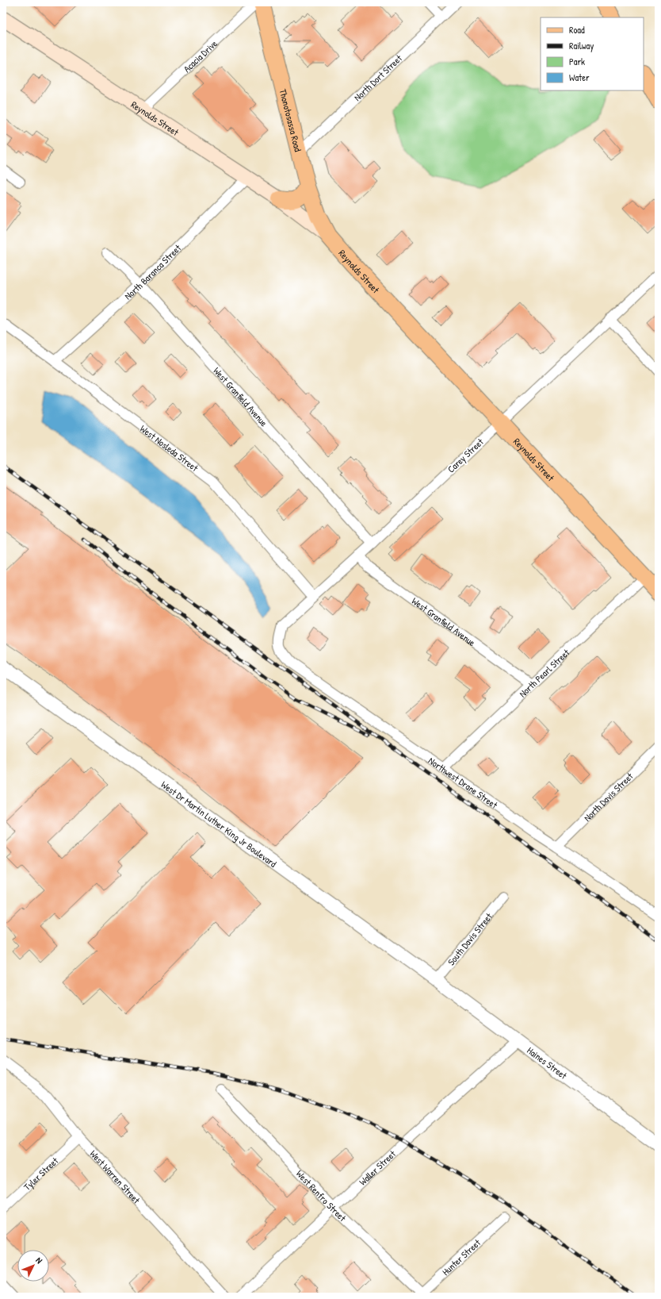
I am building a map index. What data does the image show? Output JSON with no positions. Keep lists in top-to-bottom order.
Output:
{
  "streets": {
    "main road": ["Reynolds Street", "Thonotosassa Road"],
    "street": [
      "Acacia Drive",
      "North Dort Street",
      "North Baranca Street",
      "West Granfield Avenue",
      "West Nosleda Street",
      "Carey Street",
      "North Pearl Street",
      "Northwest Drane Street",
      "North Davis Street",
      "West Dr Martin Luther King Jr Boulevard",
      "South Davis Street",
      "Haines Street",
      "Waller Street",
      "Tyler Street",
      "West Warren Street",
      "West Renfro Street",
      "Hunter Street"
    ]
  },
  "crossings": [
    ["Acacia Drive", "Reynolds Street"],
    ["North Dort Street", "Thonotosassa Road"],
    ["Reynolds Street", "Thonotosassa Road"],
    ["Reynolds Street", "North Baranca Street"],
    ["Reynolds Street", "Carey Street"],
    ["Reynolds Street", "North Pearl Street"],
    ["North Baranca Street", "West Granfield Avenue"],
    ["North Baranca Street", "West Nosleda Street"],
    ["West Granfield Avenue", "Carey Street"],
    ["West Granfield Avenue", "North Pearl Street"],
    ["West Nosleda Street", "Carey Street"],
    ["Carey Street", "Northwest Drane Street"],
    ["North Pearl Street", "Northwest Drane Street"],
    ["Northwest Drane Street", "North Davis Street"],
    ["West Dr Martin Luther King Jr Boulevard", "South Davis Street"],
    ["West Dr Martin Luther King Jr Boulevard", "Haines Street"],
    ["South Davis Street", "Haines Street"],
    ["Haines Street", "Waller Street"],
    ["Waller Street", "West Renfro Street"],
    ["Tyler Street", "West Warren Street"],
    ["West Renfro Street", "Hunter Street"]
  ],
  "legend": [
    "Road",
    "Railway",
    "Park",
    "Water"
  ],
  "north": "top right"
}
